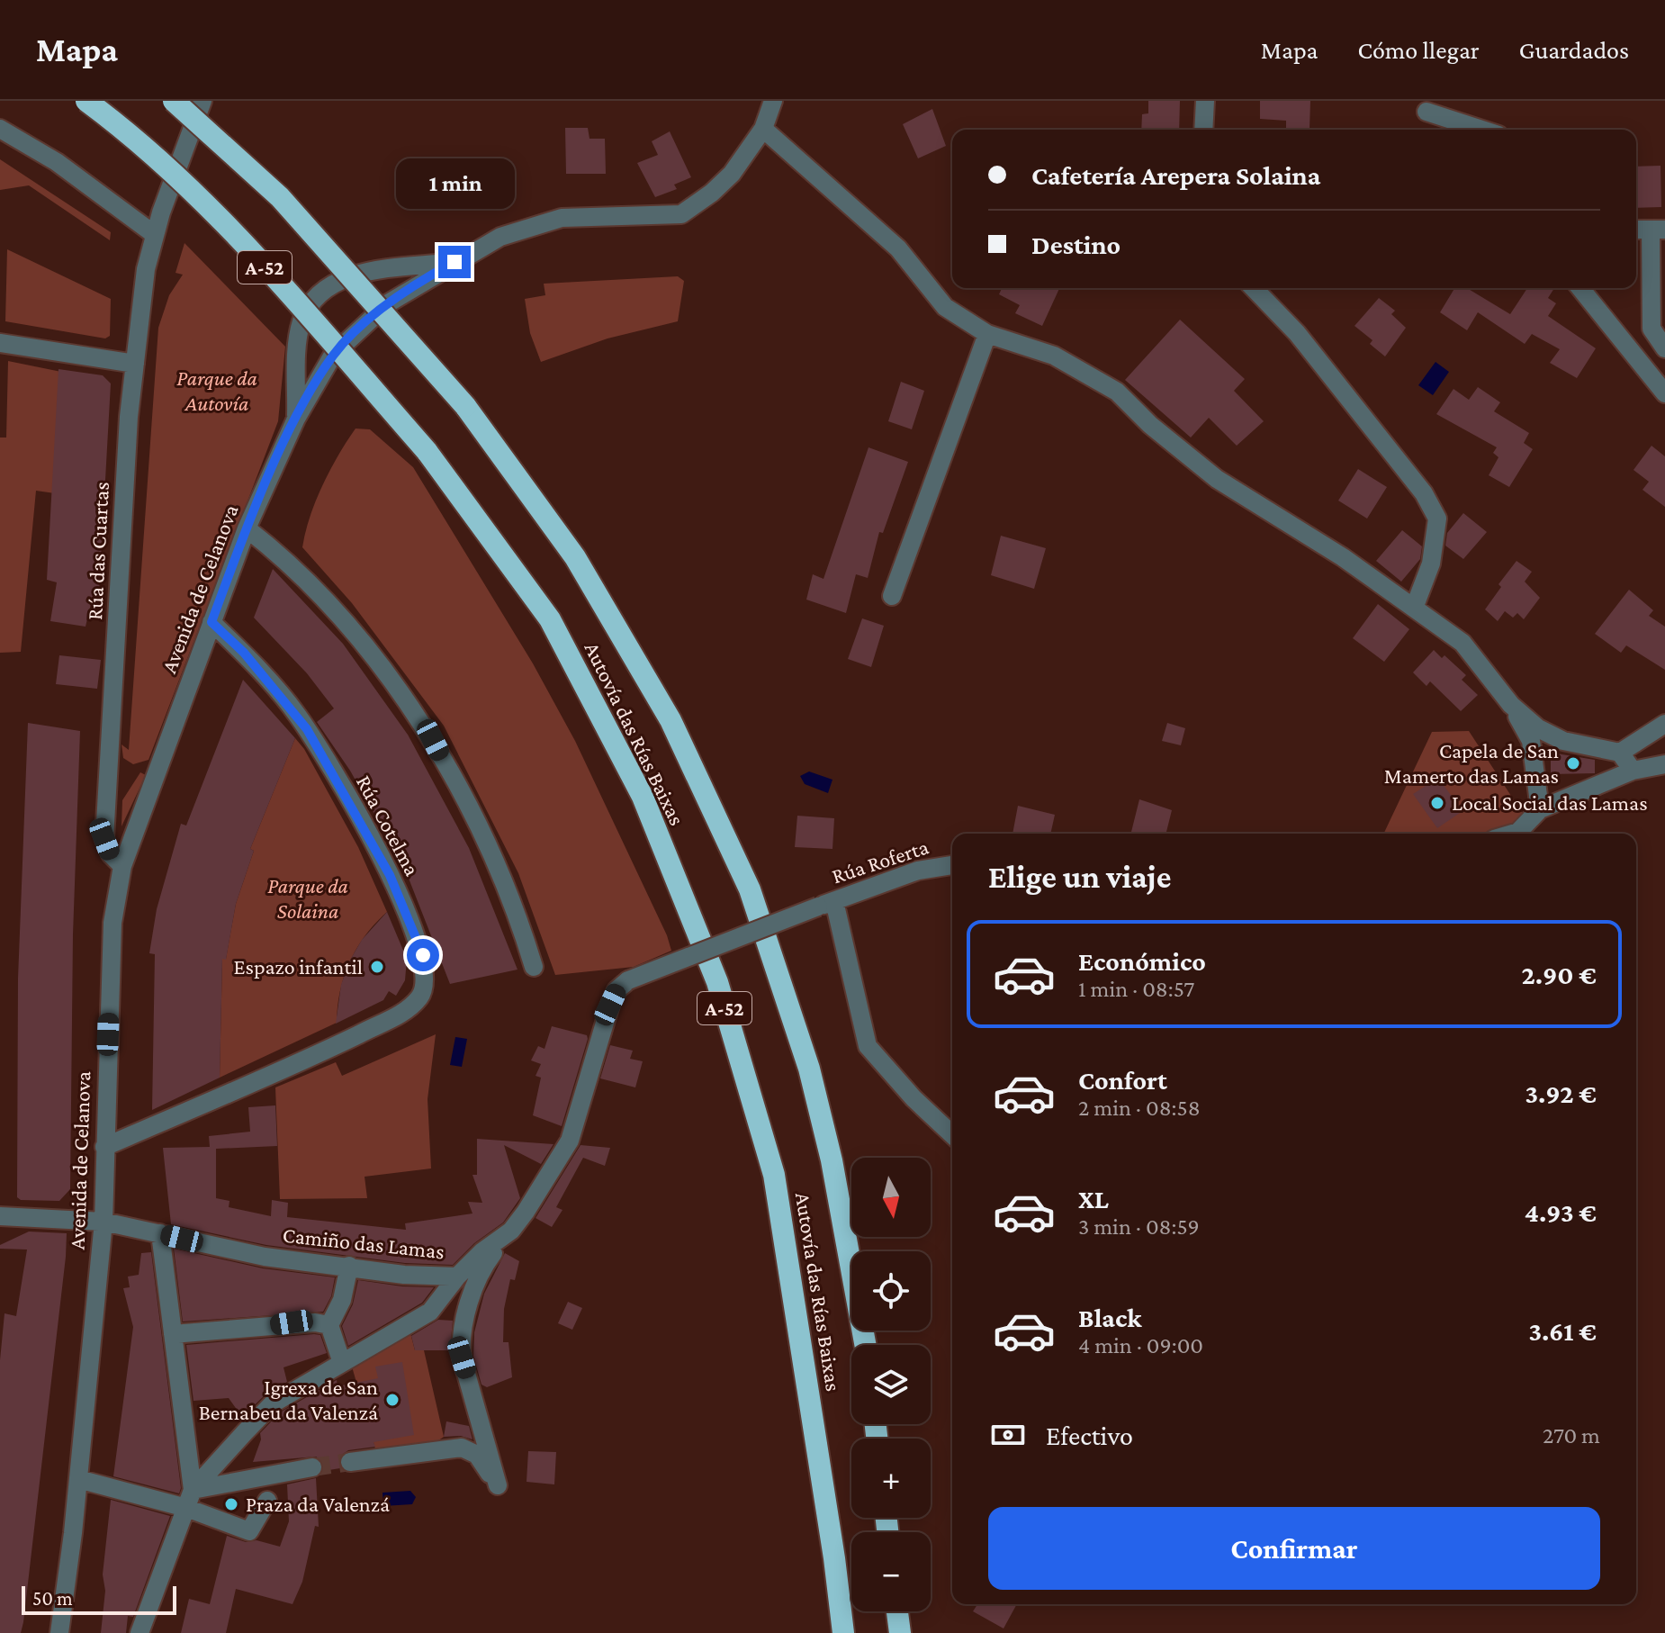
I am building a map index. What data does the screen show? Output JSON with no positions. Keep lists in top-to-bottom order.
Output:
{
  "streets": {
    "highway": ["A-52", "Autovía das Rías Baixas"],
    "street": [
      "Rúa das Cuartas",
      "Avenida de Celanova",
      "Rúa Cotelma",
      "Rúa Roferta",
      "Camiño das Lamas"
    ]
  },
  "crossings": [
    ["Rúa das Cuartas", "Avenida de Celanova"],
    ["Avenida de Celanova", "Rúa Cotelma"],
    ["Avenida de Celanova", "Camiño das Lamas"],
    ["Rúa Roferta", "Camiño das Lamas"]
  ],
  "parks": ["Parque da Autovía", "Parque da Solaina"],
  "places": [
    "Capela de San Mamerto das Lamas",
    "Local Social das Lamas",
    "Espazo infantil",
    "Igrexa de San Bernabeu da Valenzá",
    "Praza da Valenzá"
  ],
  "scale_bar": "50 m",
  "north": "bottom",
  "page": {
    "header": "Mapa",
    "nav": ["Mapa", "Cómo llegar", "Guardados"],
    "banner": ["Cafetería Arepera Solaina", "Destino"],
    "bubble": "1 min",
    "heading": "Elige un viaje",
    "list": [
      {
        "name": "Económico",
        "note": "1 min · 08:57",
        "value": "2.90 €"
      },
      {
        "name": "Confort",
        "note": "2 min · 08:58",
        "value": "3.92 €"
      },
      {
        "name": "XL",
        "note": "3 min · 08:59",
        "value": "4.93 €"
      },
      {
        "name": "Black",
        "note": "4 min · 09:00",
        "value": "3.61 €"
      }
    ],
    "map_buttons": ["+", "−"],
    "pay": ["Efectivo", "270 m"],
    "buttons": "Confirmar",
    "scale": "50 m"
  }
}
